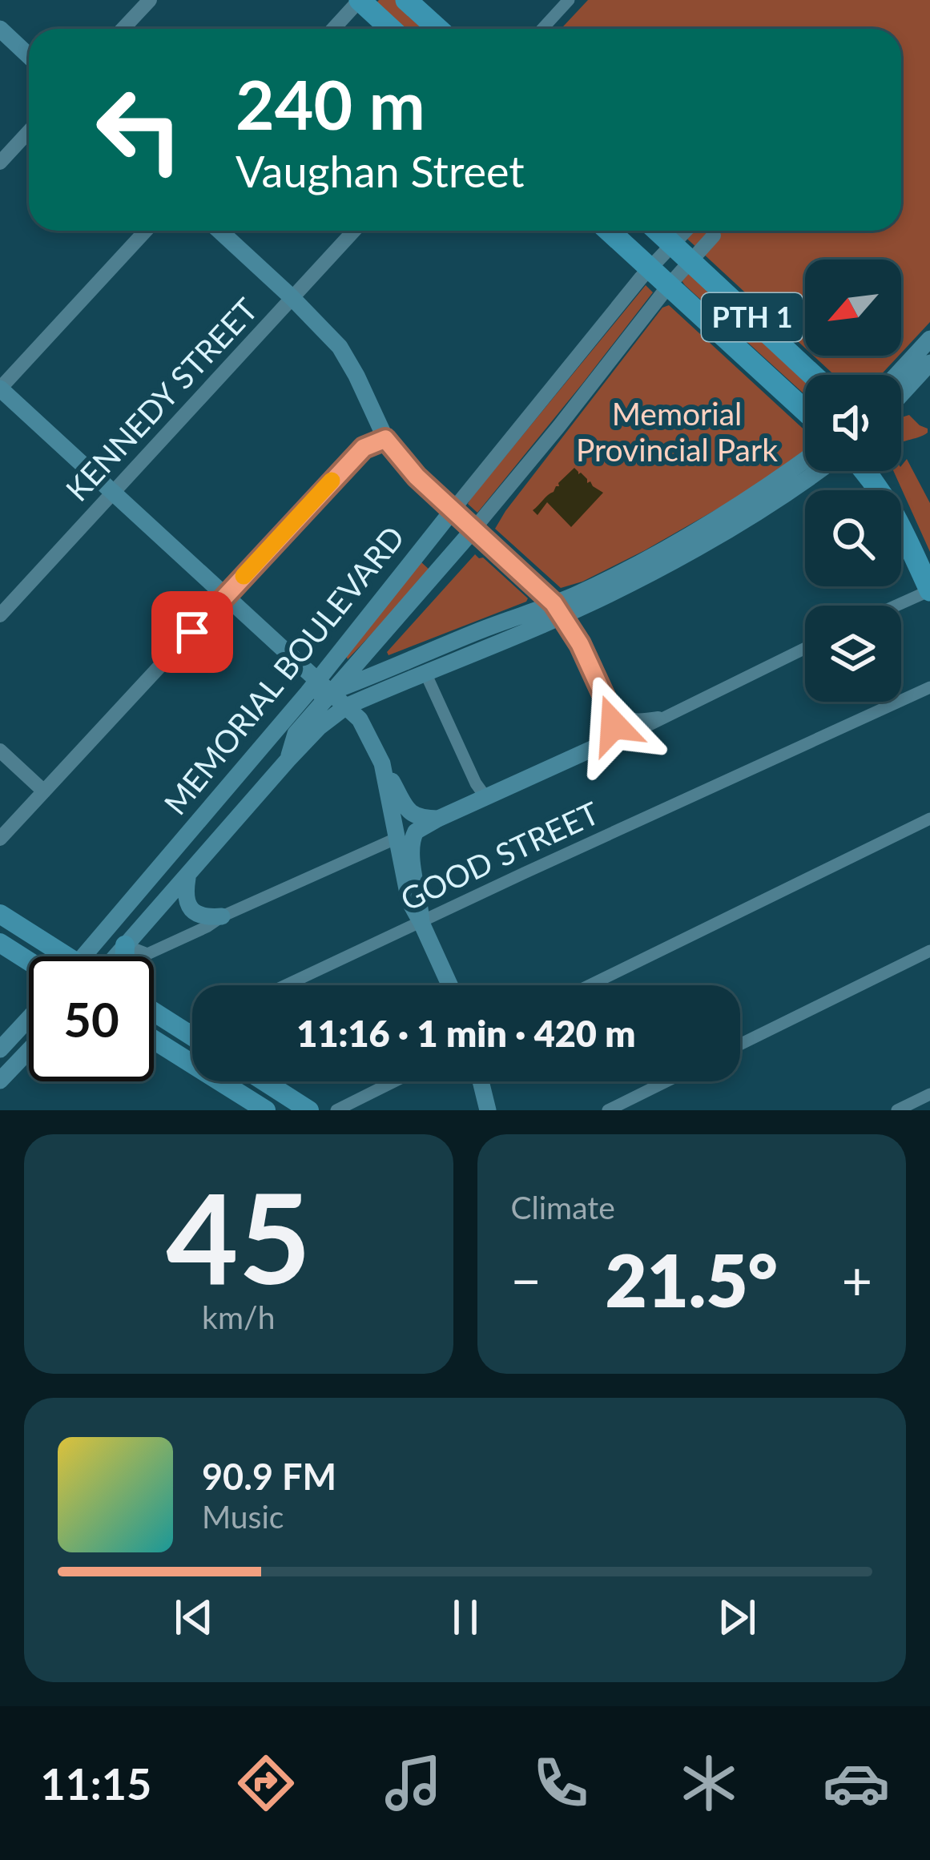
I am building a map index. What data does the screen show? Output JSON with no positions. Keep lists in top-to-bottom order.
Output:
{
  "streets": {
    "highway": ["PTH 1"],
    "main road": ["MEMORIAL BOULEVARD"],
    "street": ["KENNEDY STREET", "GOOD STREET"]
  },
  "crossings": [
    ["PTH 1", "MEMORIAL BOULEVARD"]
  ],
  "parks": ["Memorial Provincial Park"],
  "north": "bottom left",
  "page": {
    "turn": ["240 m", "Vaughan Street"],
    "limit": "50",
    "trip": "11:16 · 1 min · 420 m",
    "tile": [
      ["45", "km/h"],
      "Climate"
    ],
    "heat": ["−", "21.5°", "+"],
    "song": ["90.9 FM", "Music"],
    "tabs": "11:15"
  }
}
